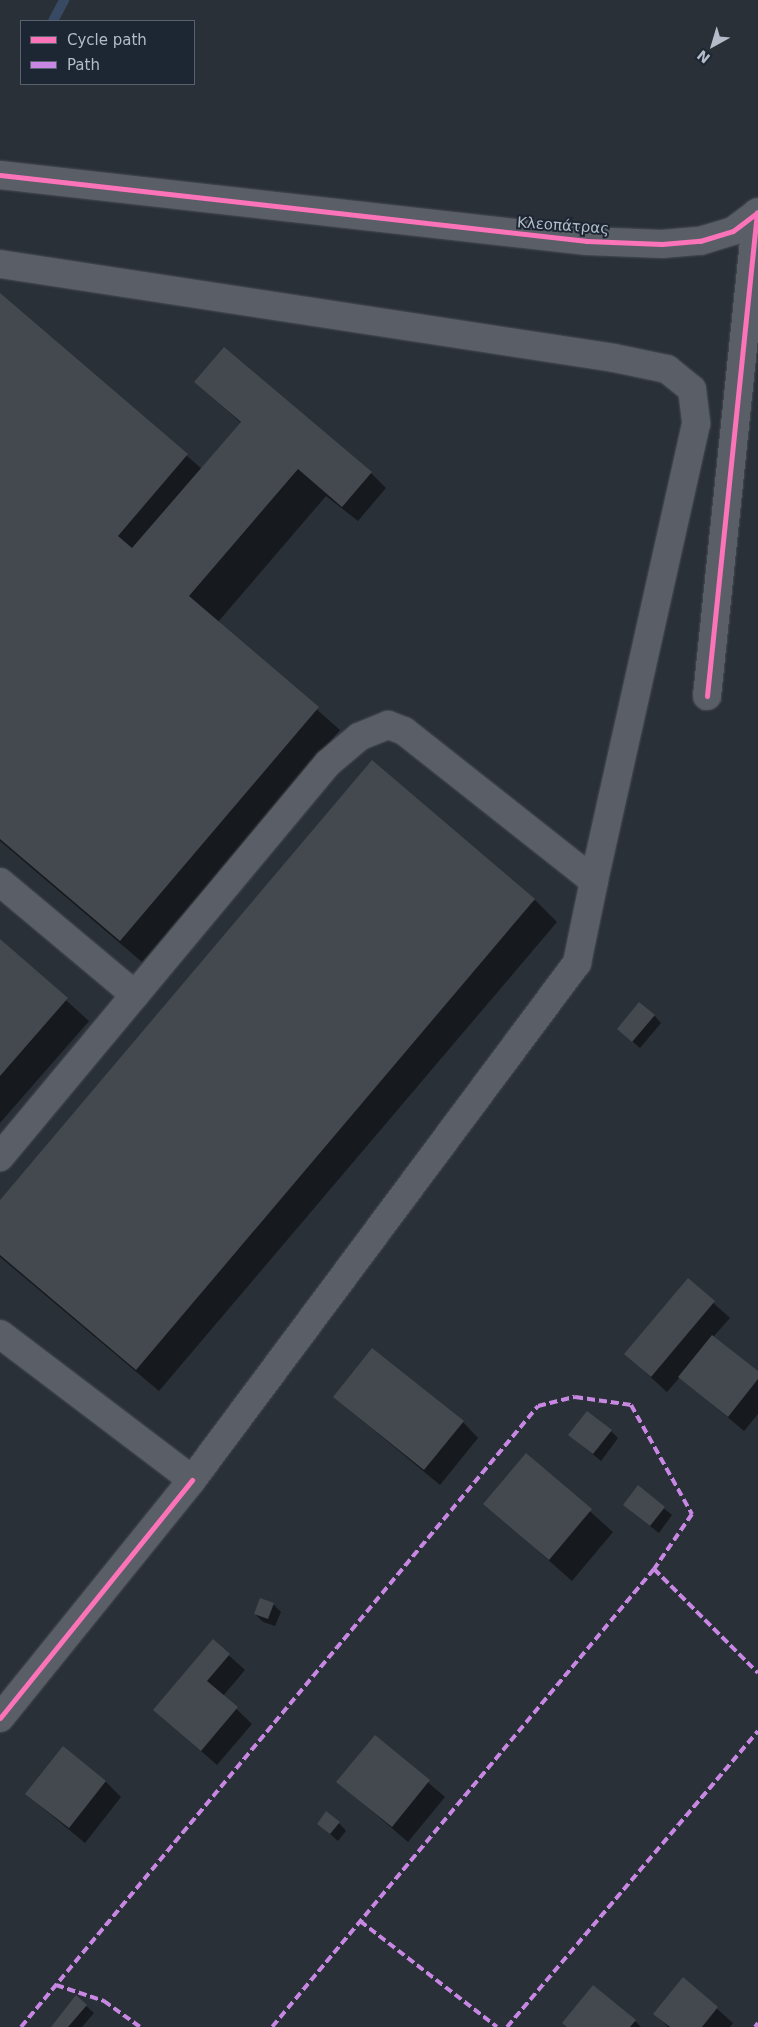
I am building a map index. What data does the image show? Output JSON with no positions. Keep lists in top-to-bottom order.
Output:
{
  "streets": {
    "street": ["Κλεοπάτρας"]
  },
  "legend": ["Cycle path", "Path"],
  "north": "bottom left"
}
